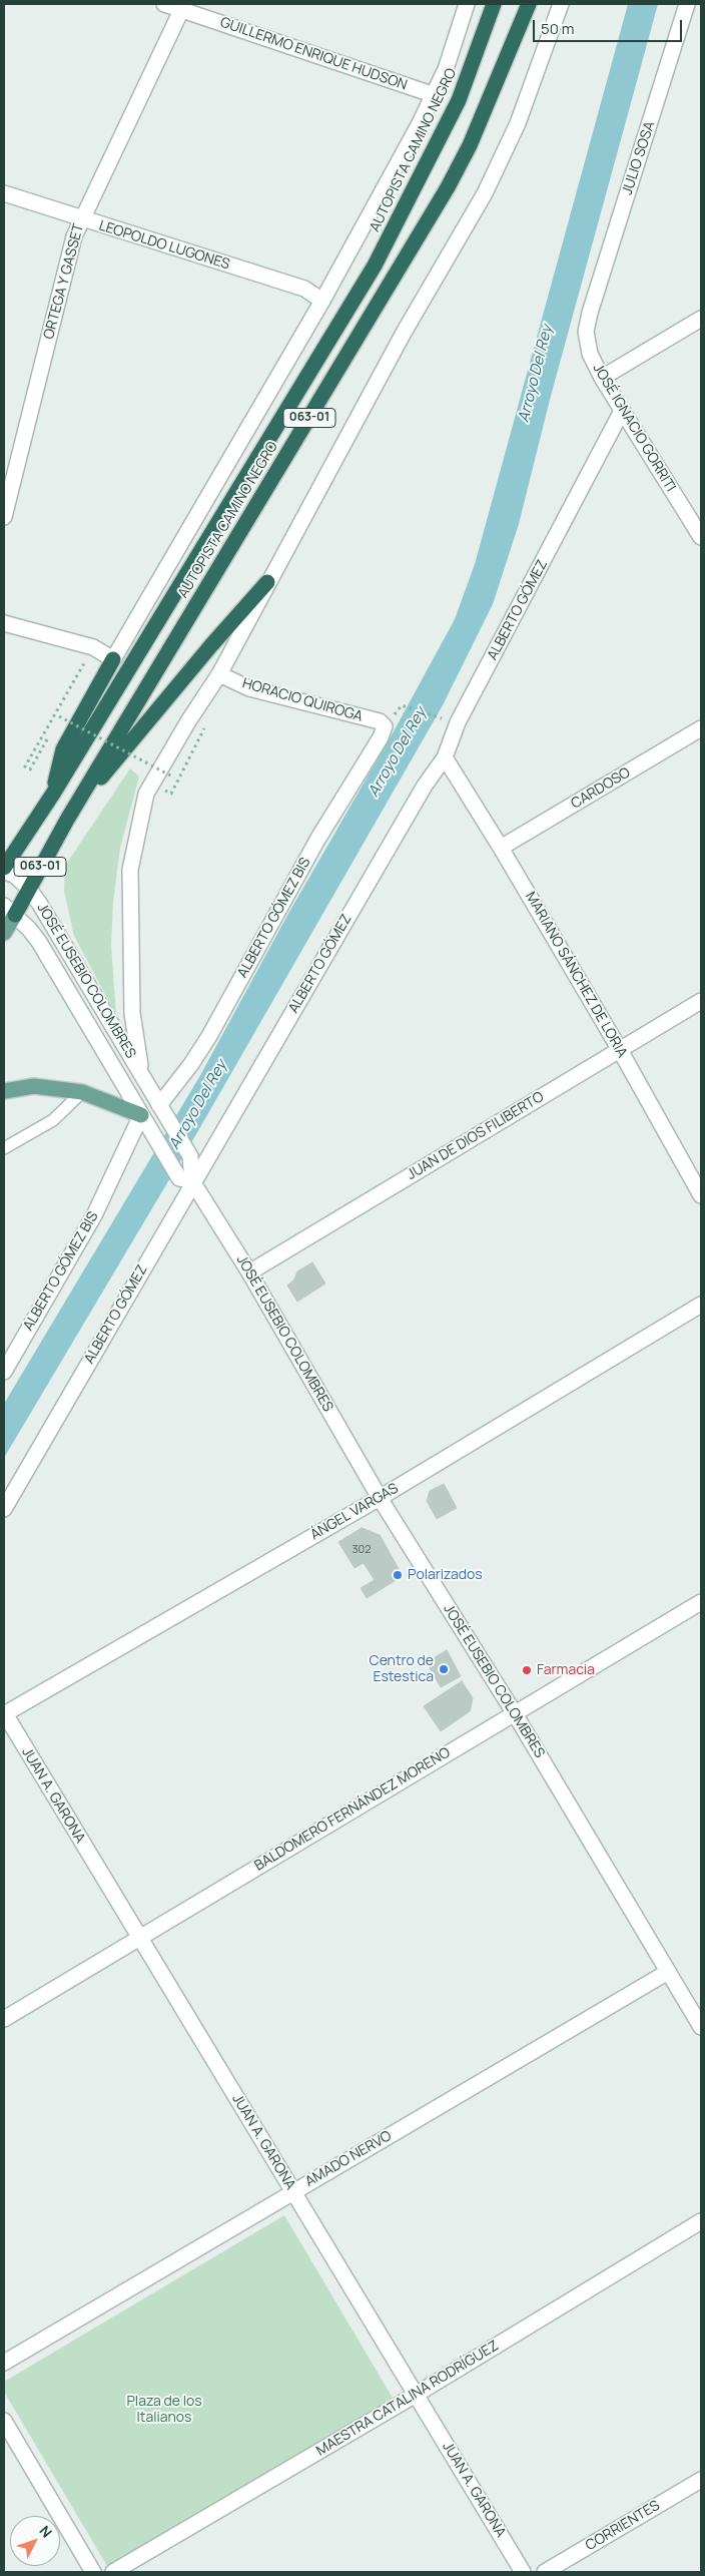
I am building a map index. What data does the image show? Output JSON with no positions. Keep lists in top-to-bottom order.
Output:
{
  "streets": {
    "highway": ["AUTOPISTA CAMINO NEGRO", "063-01"],
    "street": [
      "GUILLERMO ENRIQUE HUDSON",
      "JULIO SOSA",
      "LEOPOLDO LUGONES",
      "ORTEGA Y GASSET",
      "JOSÉ IGNACIO GORRITI",
      "ALBERTO GÓMEZ",
      "HORACIO QUIROGA",
      "CARDOSO",
      "ALBERTO GÓMEZ BIS",
      "MARIANO SÁNCHEZ DE LORIA",
      "JOSÉ EUSEBIO COLOMBRES",
      "JUAN DE DIOS FILIBERTO",
      "ÁNGEL VARGAS",
      "JUAN A. GARONA",
      "BALDOMERO FERNÁNDEZ MORENO",
      "AMADO NERVO",
      "MAESTRA CATALINA RODRÍGUEZ",
      "CORRIENTES"
    ]
  },
  "crossings": [
    ["GUILLERMO ENRIQUE HUDSON", "ORTEGA Y GASSET"],
    ["AUTOPISTA CAMINO NEGRO", "063-01"],
    ["AUTOPISTA CAMINO NEGRO", "JOSÉ EUSEBIO COLOMBRES"],
    ["JULIO SOSA", "JOSÉ IGNACIO GORRITI"],
    ["LEOPOLDO LUGONES", "ORTEGA Y GASSET"],
    ["063-01", "JOSÉ EUSEBIO COLOMBRES"],
    ["JOSÉ IGNACIO GORRITI", "ALBERTO GÓMEZ"],
    ["ALBERTO GÓMEZ", "MARIANO SÁNCHEZ DE LORIA"],
    ["ALBERTO GÓMEZ", "JOSÉ EUSEBIO COLOMBRES"],
    ["HORACIO QUIROGA", "ALBERTO GÓMEZ BIS"],
    ["CARDOSO", "MARIANO SÁNCHEZ DE LORIA"],
    ["ALBERTO GÓMEZ BIS", "JOSÉ EUSEBIO COLOMBRES"],
    ["MARIANO SÁNCHEZ DE LORIA", "JUAN DE DIOS FILIBERTO"],
    ["JOSÉ EUSEBIO COLOMBRES", "JUAN DE DIOS FILIBERTO"],
    ["JOSÉ EUSEBIO COLOMBRES", "ÁNGEL VARGAS"],
    ["JOSÉ EUSEBIO COLOMBRES", "BALDOMERO FERNÁNDEZ MORENO"],
    ["JOSÉ EUSEBIO COLOMBRES", "AMADO NERVO"],
    ["ÁNGEL VARGAS", "JUAN A. GARONA"],
    ["JUAN A. GARONA", "BALDOMERO FERNÁNDEZ MORENO"],
    ["JUAN A. GARONA", "AMADO NERVO"],
    ["JUAN A. GARONA", "MAESTRA CATALINA RODRÍGUEZ"]
  ],
  "water": ["Arroyo Del Rey"],
  "parks": ["Plaza de los Italianos"],
  "places": ["Polarizados", "Centro de Estestica", "Farmacia"],
  "house_numbers": ["302"],
  "scale_bar": "50 m",
  "north": "top right"
}
